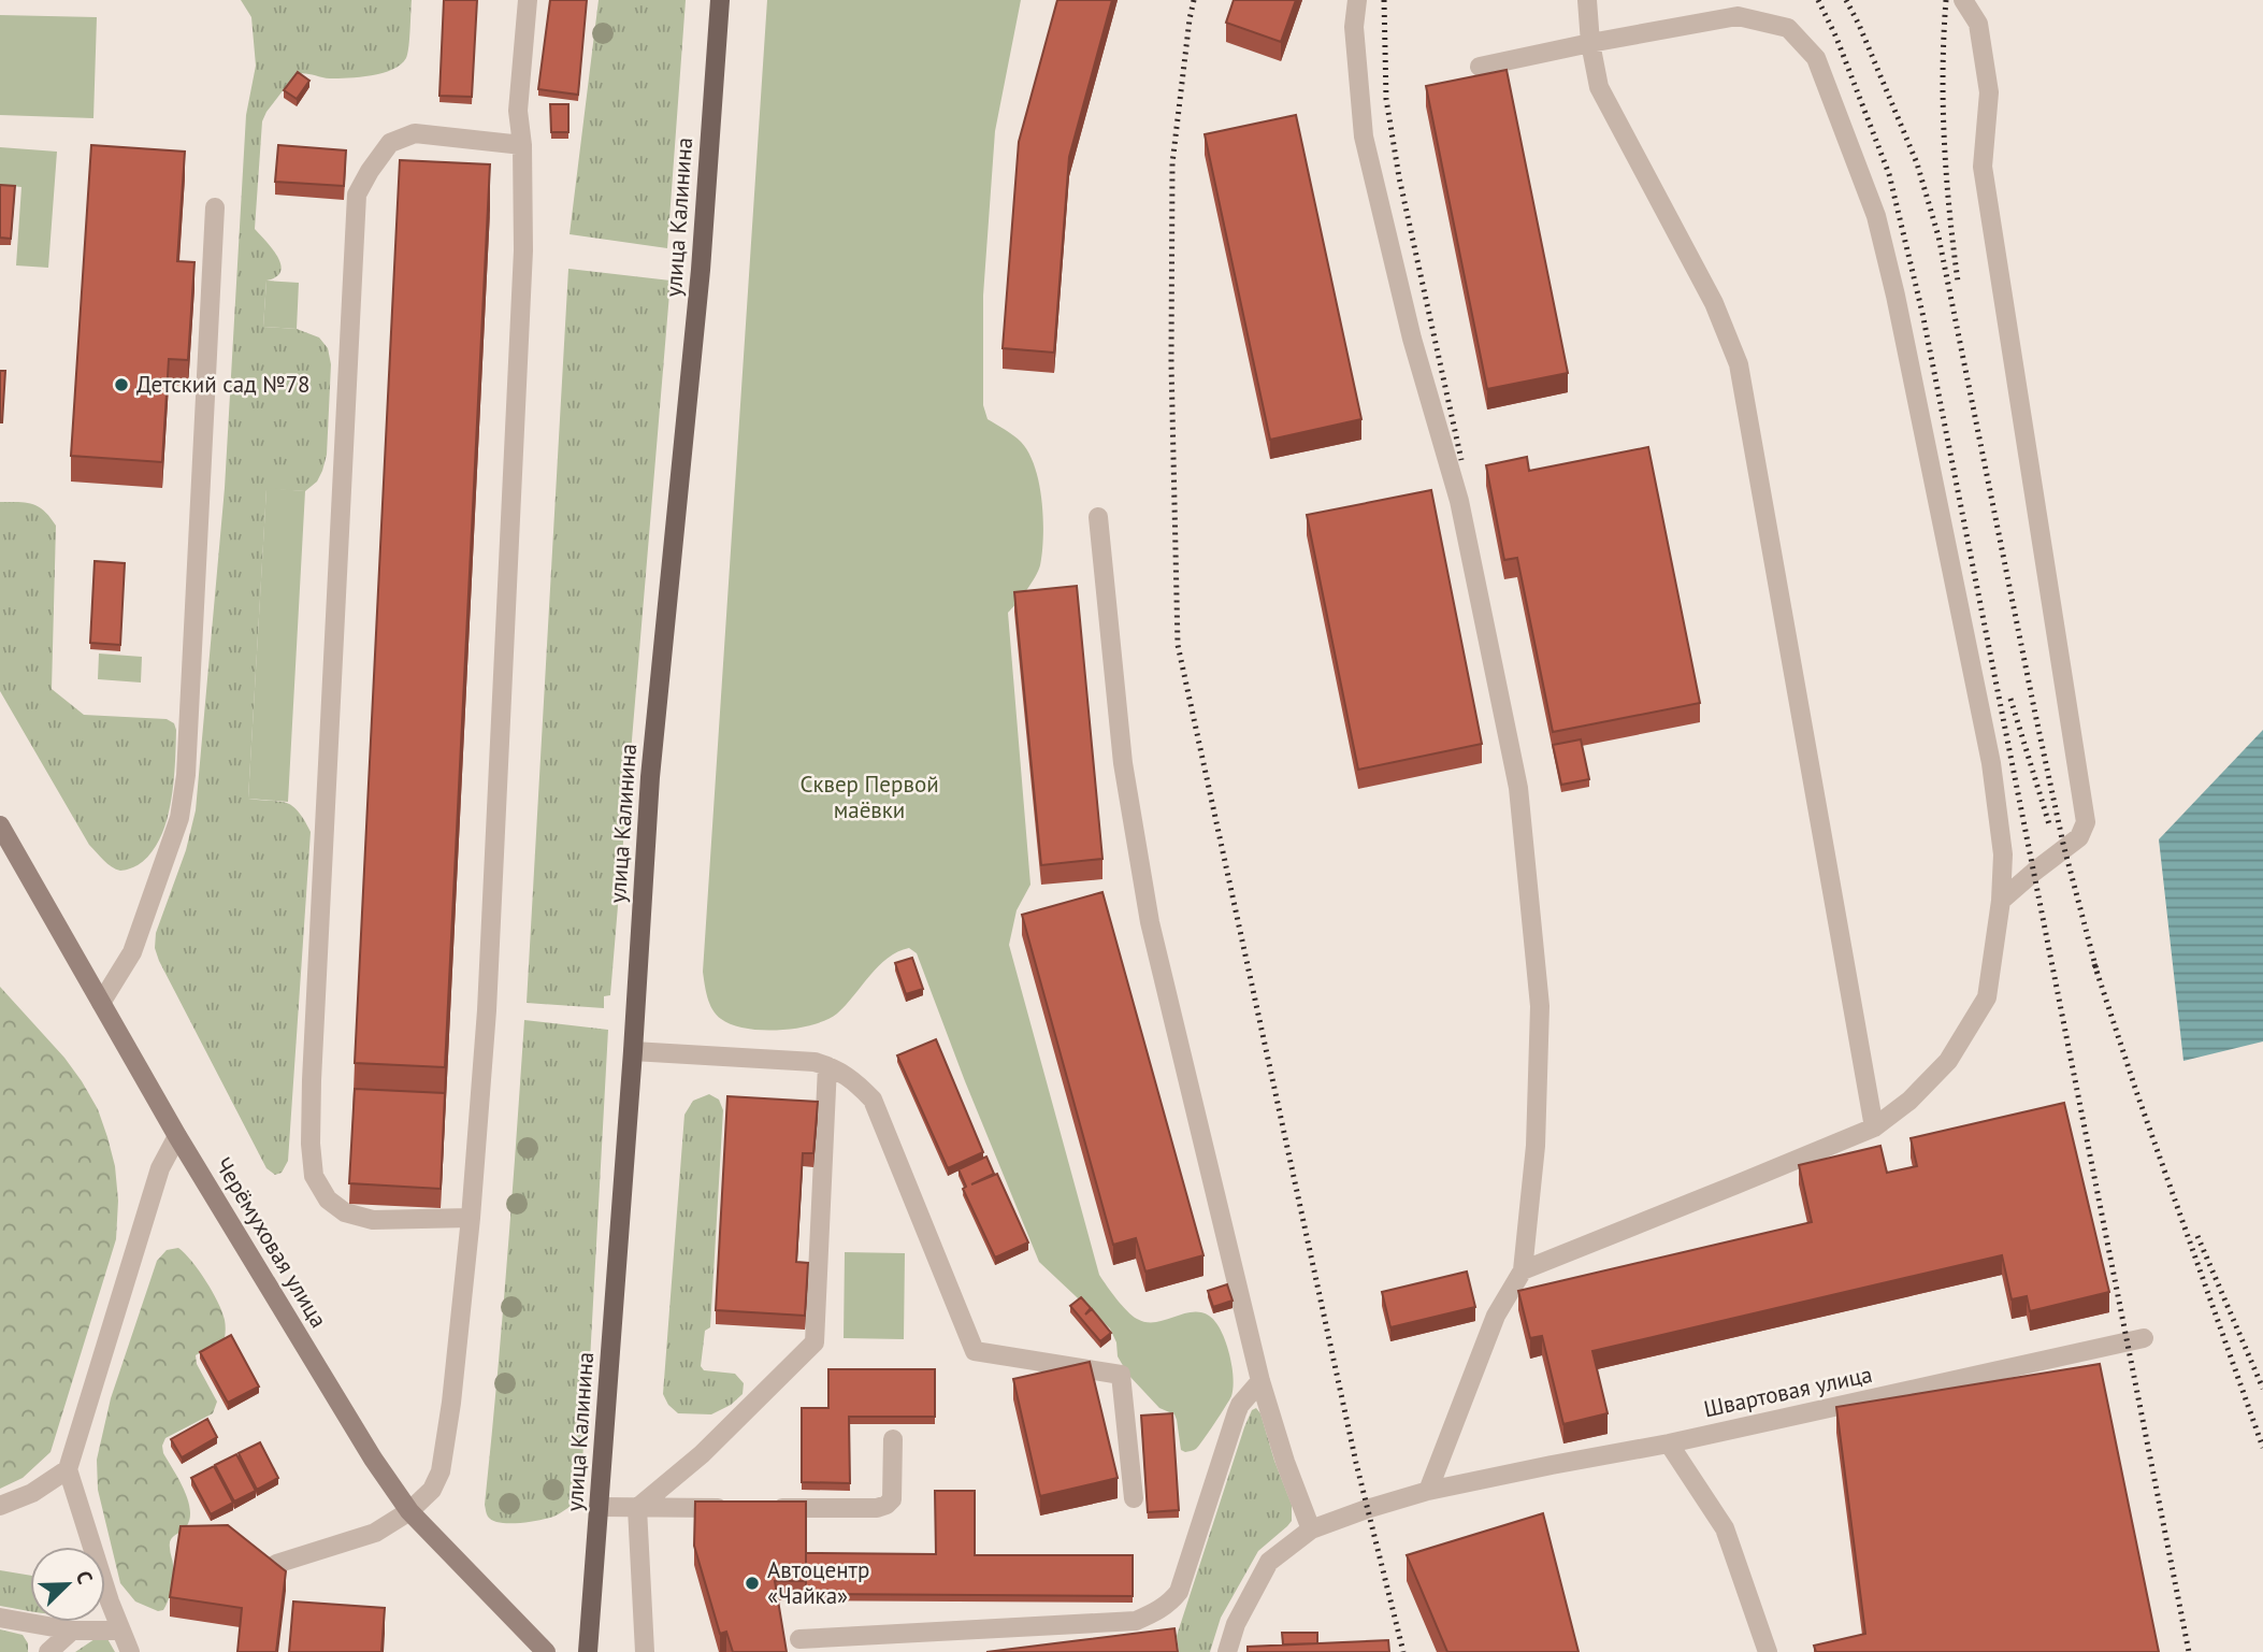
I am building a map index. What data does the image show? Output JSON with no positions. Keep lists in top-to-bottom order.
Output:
{
  "streets": {
    "main road": ["улица Калинина", "Черёмуховая улица"],
    "lane": ["Швартовая улица"]
  },
  "parks": ["Сквер Первой маёвки"],
  "places": ["Детский сад №78", "Автоцентр «Чайка»"],
  "north": "top right"
}
